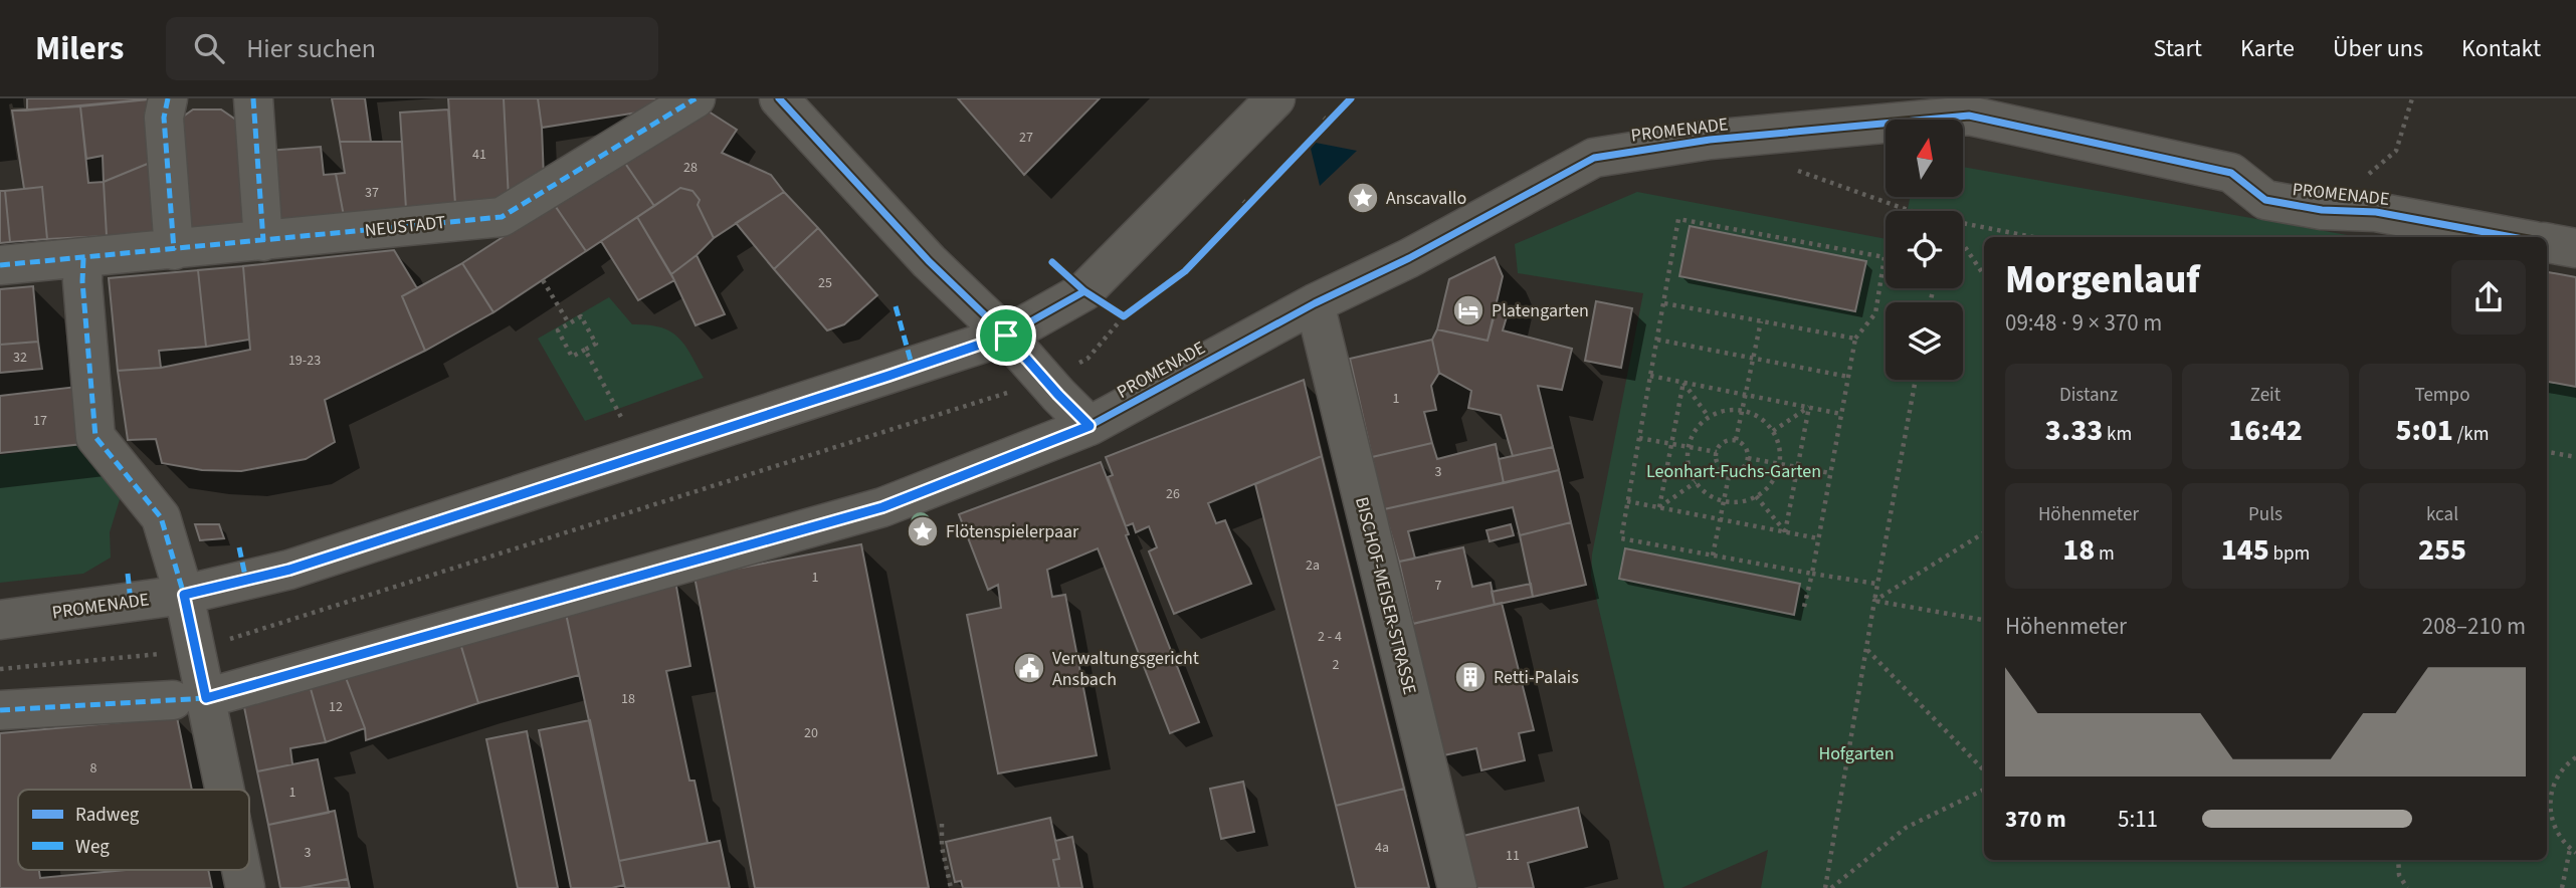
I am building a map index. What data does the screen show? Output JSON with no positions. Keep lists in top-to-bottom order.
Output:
{
  "streets": {
    "street": ["PROMENADE", "NEUSTADT", "BISCHOF-MEISER-STRASSE"]
  },
  "crossings": [
    ["PROMENADE", "BISCHOF-MEISER-STRASSE"]
  ],
  "parks": ["Leonhart-Fuchs-Garten", "Hofgarten"],
  "places": {
    "place": ["Anscavallo", "Flötenspielerpaar"],
    "hotel": ["Platengarten"],
    "public building": ["Verwaltungsgericht Ansbach"],
    "building": ["Retti-Palais"]
  },
  "house_numbers": [
    "27",
    "41",
    "28",
    "37",
    "25",
    "32",
    "19-23",
    "1",
    "17",
    "3",
    "26",
    "2a",
    "1",
    "7",
    "2 - 4",
    "2",
    "18",
    "12",
    "20",
    "8",
    "1",
    "4a",
    "3",
    "11"
  ],
  "legend": ["Radweg", "Weg"],
  "north": "top",
  "page": {
    "header": "Milers",
    "search": "Hier suchen",
    "nav": [
      "Start",
      "Karte",
      "Über uns",
      "Kontakt"
    ],
    "heading": ["Morgenlauf", "09:48 · 9 × 370 m"],
    "stats": [
      ["Distanz", "3.33 km"],
      ["Zeit", "16:42"],
      ["Tempo", "5:01 /km"],
      ["Höhenmeter", "18 m"],
      ["Puls", "145 bpm"],
      ["kcal", "255"]
    ],
    "chart": ["Höhenmeter", "208–210 m"],
    "list": [
      {
        "name": "370 m",
        "note": "5:11"
      }
    ]
  }
}
